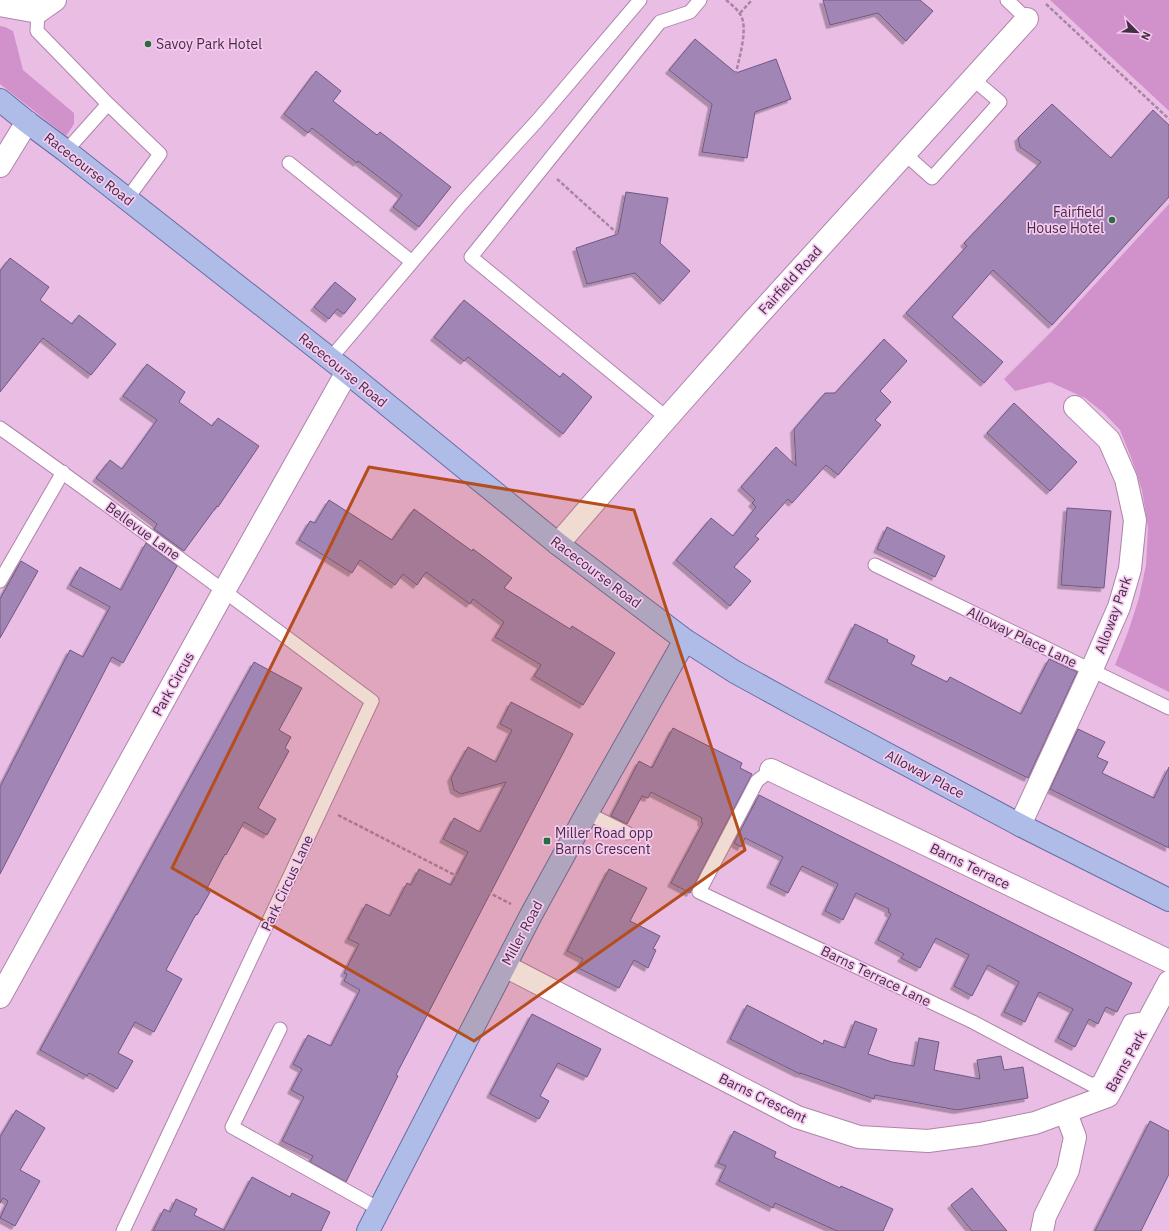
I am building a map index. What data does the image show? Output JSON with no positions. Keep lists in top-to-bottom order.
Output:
{
  "streets": {
    "main road": ["Racecourse Road", "Alloway Place", "Miller Road"],
    "street": [
      "Fairfield Road",
      "Alloway Park",
      "Park Circus",
      "Barns Terrace",
      "Barns Park",
      "Barns Crescent"
    ],
    "lane": [
      "Bellevue Lane",
      "Alloway Place Lane",
      "Park Circus Lane",
      "Barns Terrace Lane"
    ]
  },
  "crossings": [
    ["Racecourse Road", "Fairfield Road"],
    ["Racecourse Road", "Park Circus"],
    ["Racecourse Road", "Alloway Place"],
    ["Racecourse Road", "Miller Road"],
    ["Bellevue Lane", "Park Circus"],
    ["Bellevue Lane", "Park Circus Lane"],
    ["Alloway Park", "Alloway Place Lane"],
    ["Alloway Park", "Alloway Place"],
    ["Park Circus", "Park Circus Lane"],
    ["Alloway Place", "Miller Road"],
    ["Barns Terrace", "Barns Terrace Lane"],
    ["Miller Road", "Barns Crescent"],
    ["Barns Terrace Lane", "Barns Park"],
    ["Barns Park", "Barns Crescent"]
  ],
  "places": {
    "other": ["Savoy Park Hotel", "Fairfield House Hotel"],
    "transit": ["Miller Road opp Barns Crescent"]
  },
  "north": "bottom right"
}
